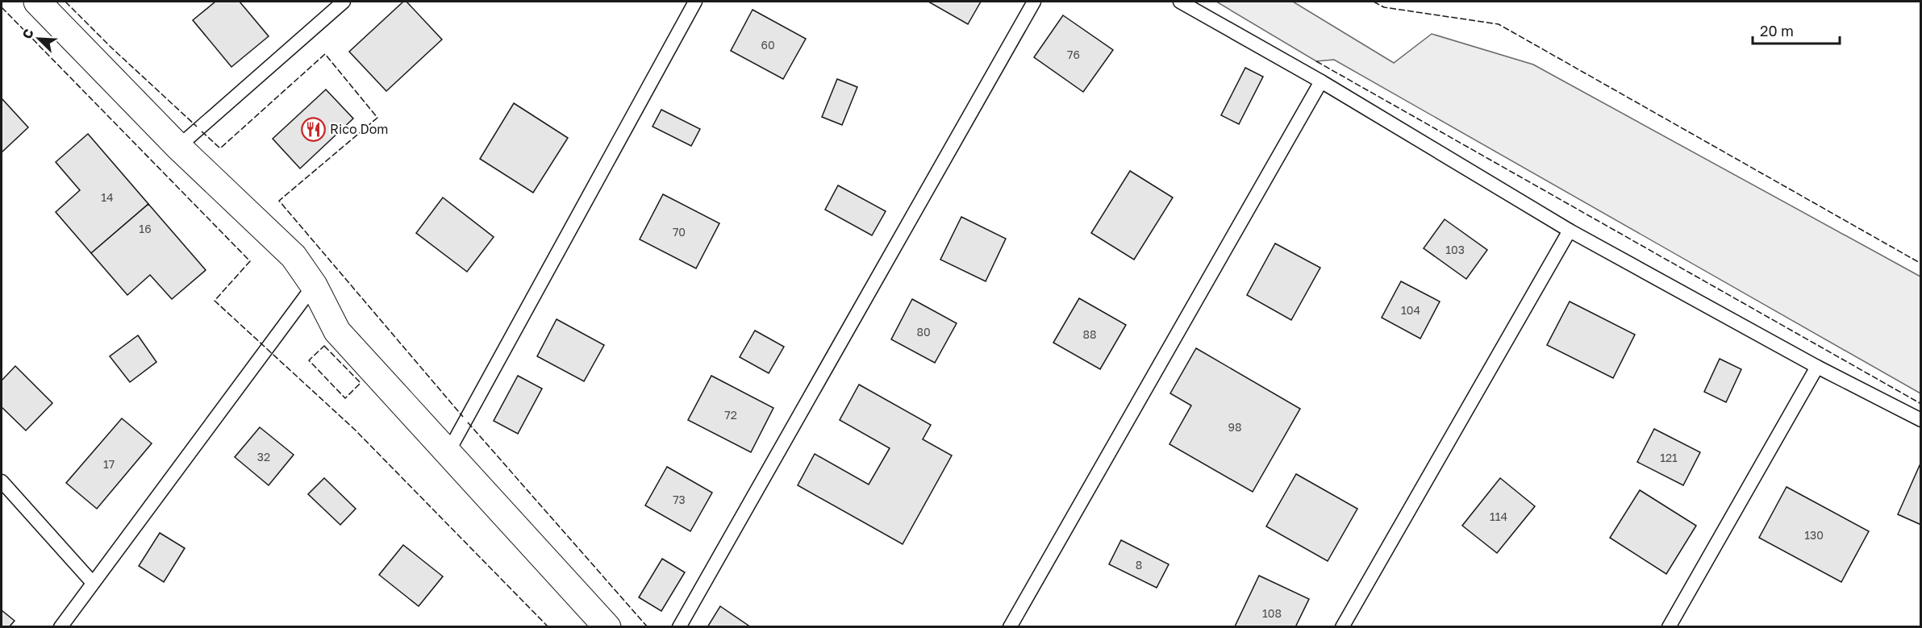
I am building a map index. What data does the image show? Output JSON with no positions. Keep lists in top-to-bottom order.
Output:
{
  "places": {
    "restaurant": ["Rico Dom"]
  },
  "house_numbers": [
    "60",
    "76",
    "14",
    "16",
    "70",
    "103",
    "104",
    "80",
    "88",
    "72",
    "98",
    "32",
    "121",
    "17",
    "73",
    "114",
    "130",
    "8",
    "108"
  ],
  "scale_bar": "20 m",
  "north": "top left"
}
